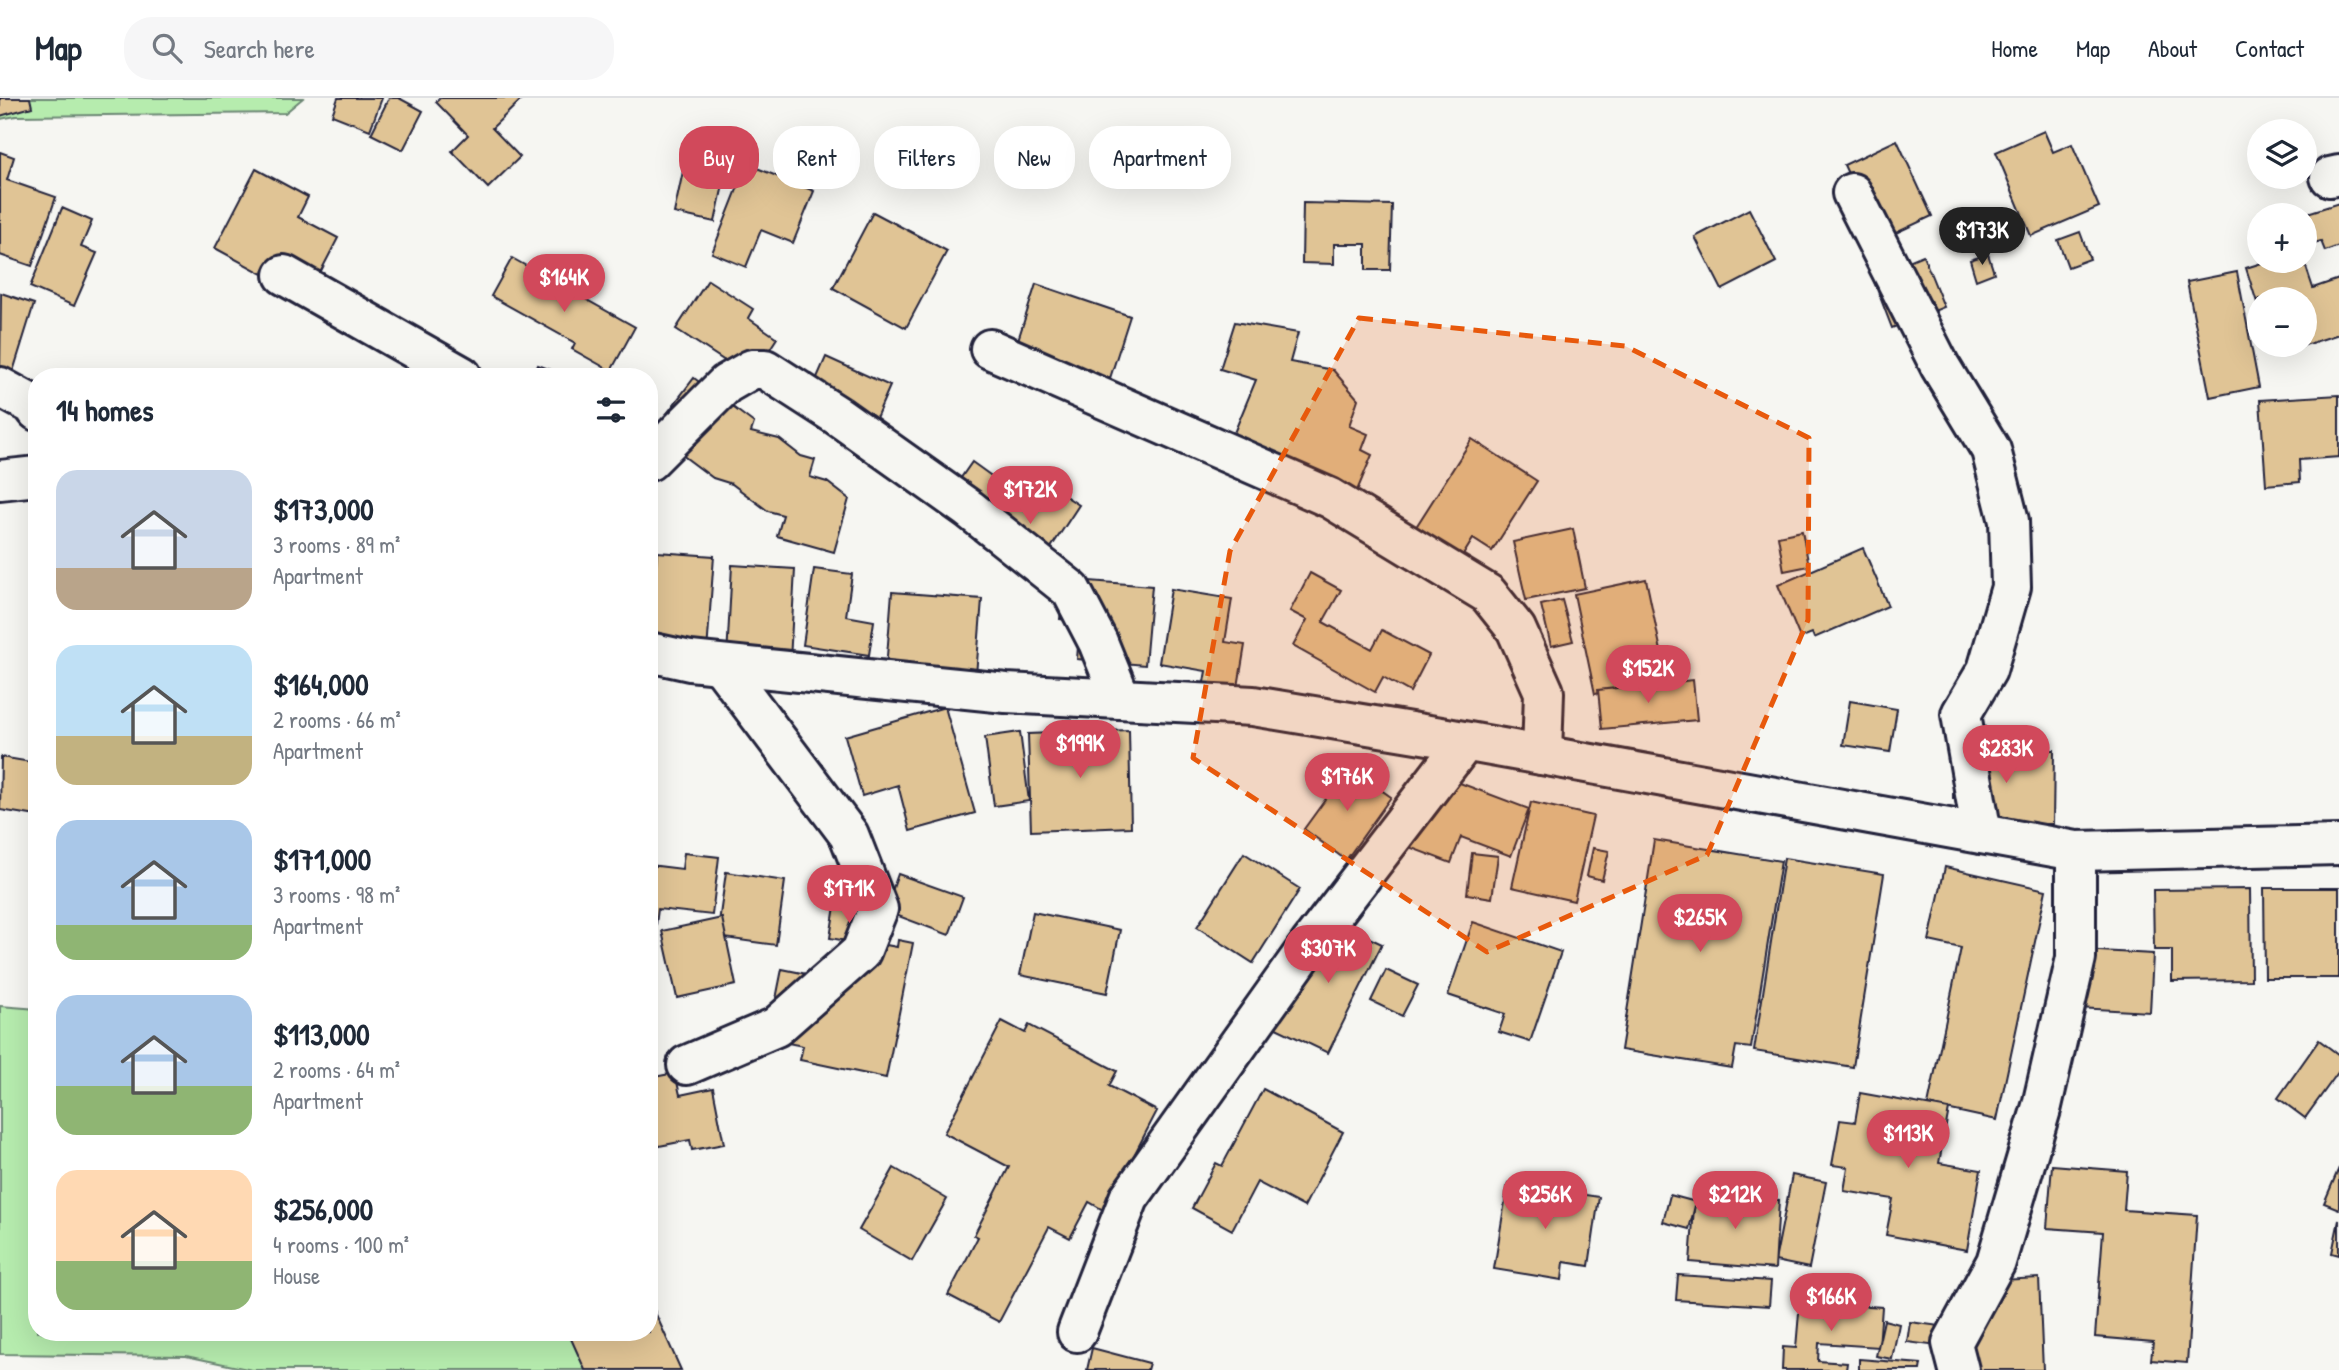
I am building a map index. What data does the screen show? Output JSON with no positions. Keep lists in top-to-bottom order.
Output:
{
  "page": {
    "header": "Map",
    "search": "Search here",
    "nav": [
      "Home",
      "Map",
      "About",
      "Contact"
    ],
    "map_buttons": ["+", "−"],
    "chip": [
      "Buy",
      "Rent",
      "Filters",
      "New",
      "Apartment"
    ],
    "price": [
      "$173K",
      "$164K",
      "$172K",
      "$152K",
      "$199K",
      "$283K",
      "$176K",
      "$171K",
      "$265K",
      "$307K",
      "$113K",
      "$256K",
      "$212K",
      "$166K"
    ],
    "heading": "14 homes",
    "list": [
      {
        "name": "$173,000",
        "note": "3 rooms · 89 m² · Apartment"
      },
      {
        "name": "$164,000",
        "note": "2 rooms · 66 m² · Apartment"
      },
      {
        "name": "$171,000",
        "note": "3 rooms · 98 m² · Apartment"
      },
      {
        "name": "$113,000",
        "note": "2 rooms · 64 m² · Apartment"
      },
      {
        "name": "$256,000",
        "note": "4 rooms · 100 m² · House"
      }
    ]
  }
}
